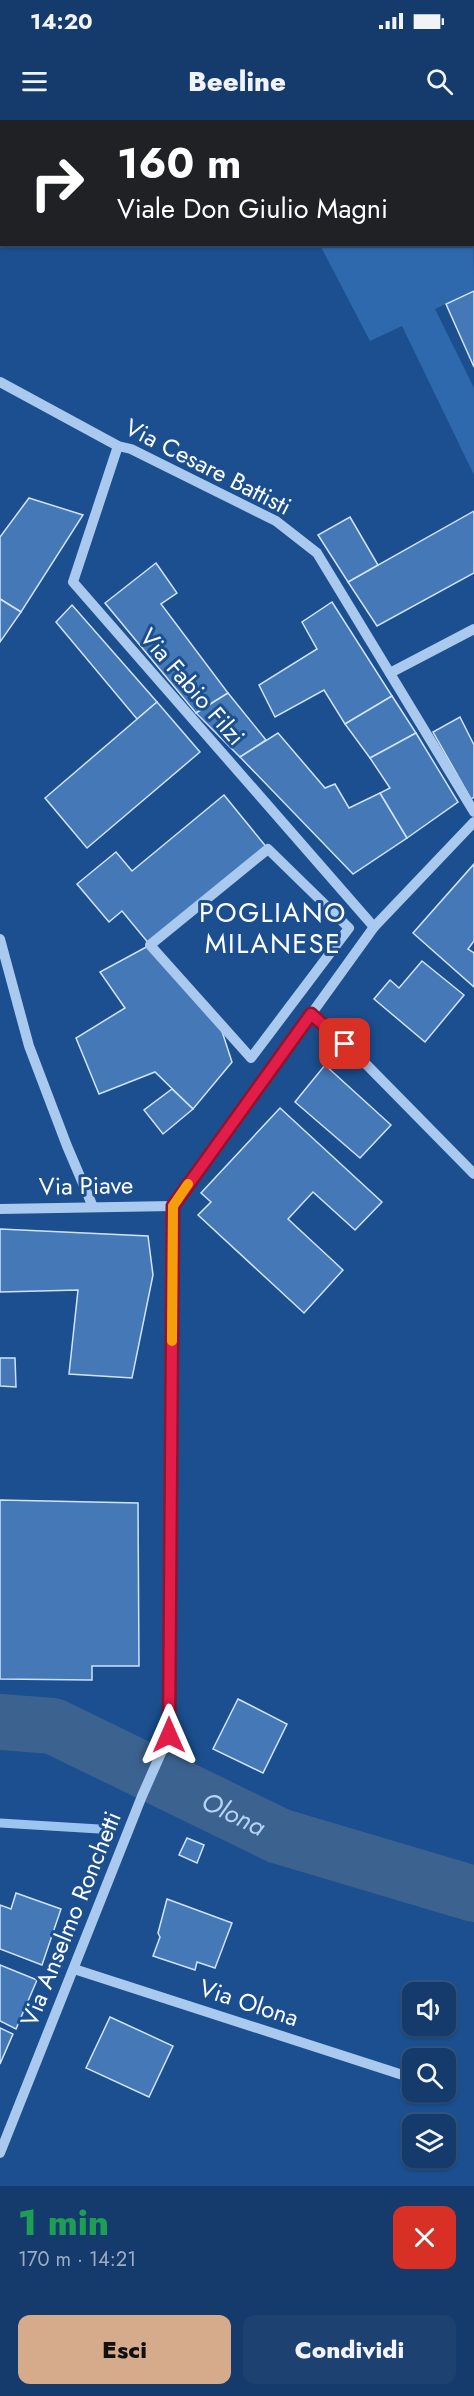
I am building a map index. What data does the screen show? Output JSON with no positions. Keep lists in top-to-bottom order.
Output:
{
  "streets": {
    "street": [
      "Via Cesare Battisti",
      "Via Fabio Filzi",
      "Via Piave",
      "Via Anselmo Ronchetti",
      "Via Olona"
    ]
  },
  "crossings": [
    ["Via Cesare Battisti", "Via Fabio Filzi"],
    ["Via Piave", "Via Anselmo Ronchetti"],
    ["Via Anselmo Ronchetti", "Via Olona"]
  ],
  "districts": ["POGLIANO MILANESE"],
  "water": ["Olona"],
  "page": {
    "status": "14:20",
    "header": "Beeline",
    "turn": ["160 m", "Viale Don Giulio Magni"],
    "heading": ["1 min", "170 m · 14:21"],
    "buttons": ["Esci", "Condividi"]
  }
}
